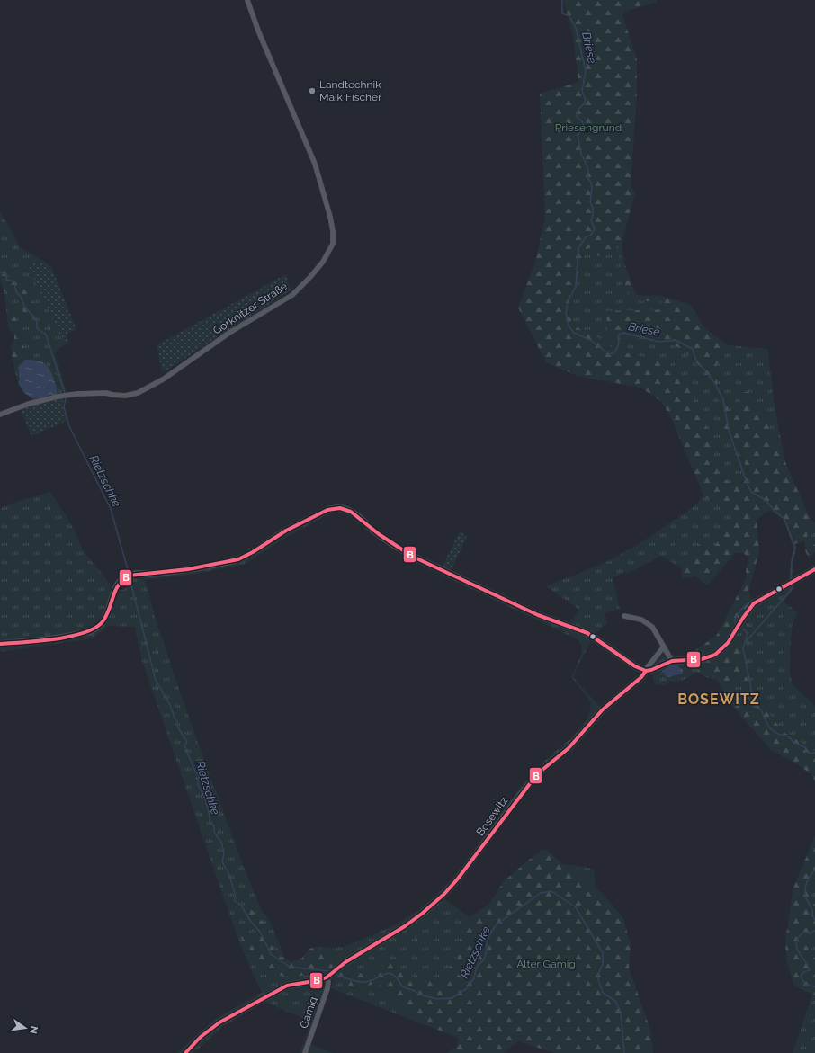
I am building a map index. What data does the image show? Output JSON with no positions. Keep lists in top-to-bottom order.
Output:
{
  "streets": {
    "street": ["Gorknitzer Straße", "Bosewitz", "Gamig"]
  },
  "crossings": [
    ["Bosewitz", "Gamig"]
  ],
  "districts": ["BOSEWITZ"],
  "water": ["Briese", "Rietzschke"],
  "parks": ["Priesengrund", "Alter Gamig"],
  "places": ["Landtechnik Maik Fischer"],
  "lines": ["transit line B"],
  "north": "right"
}
